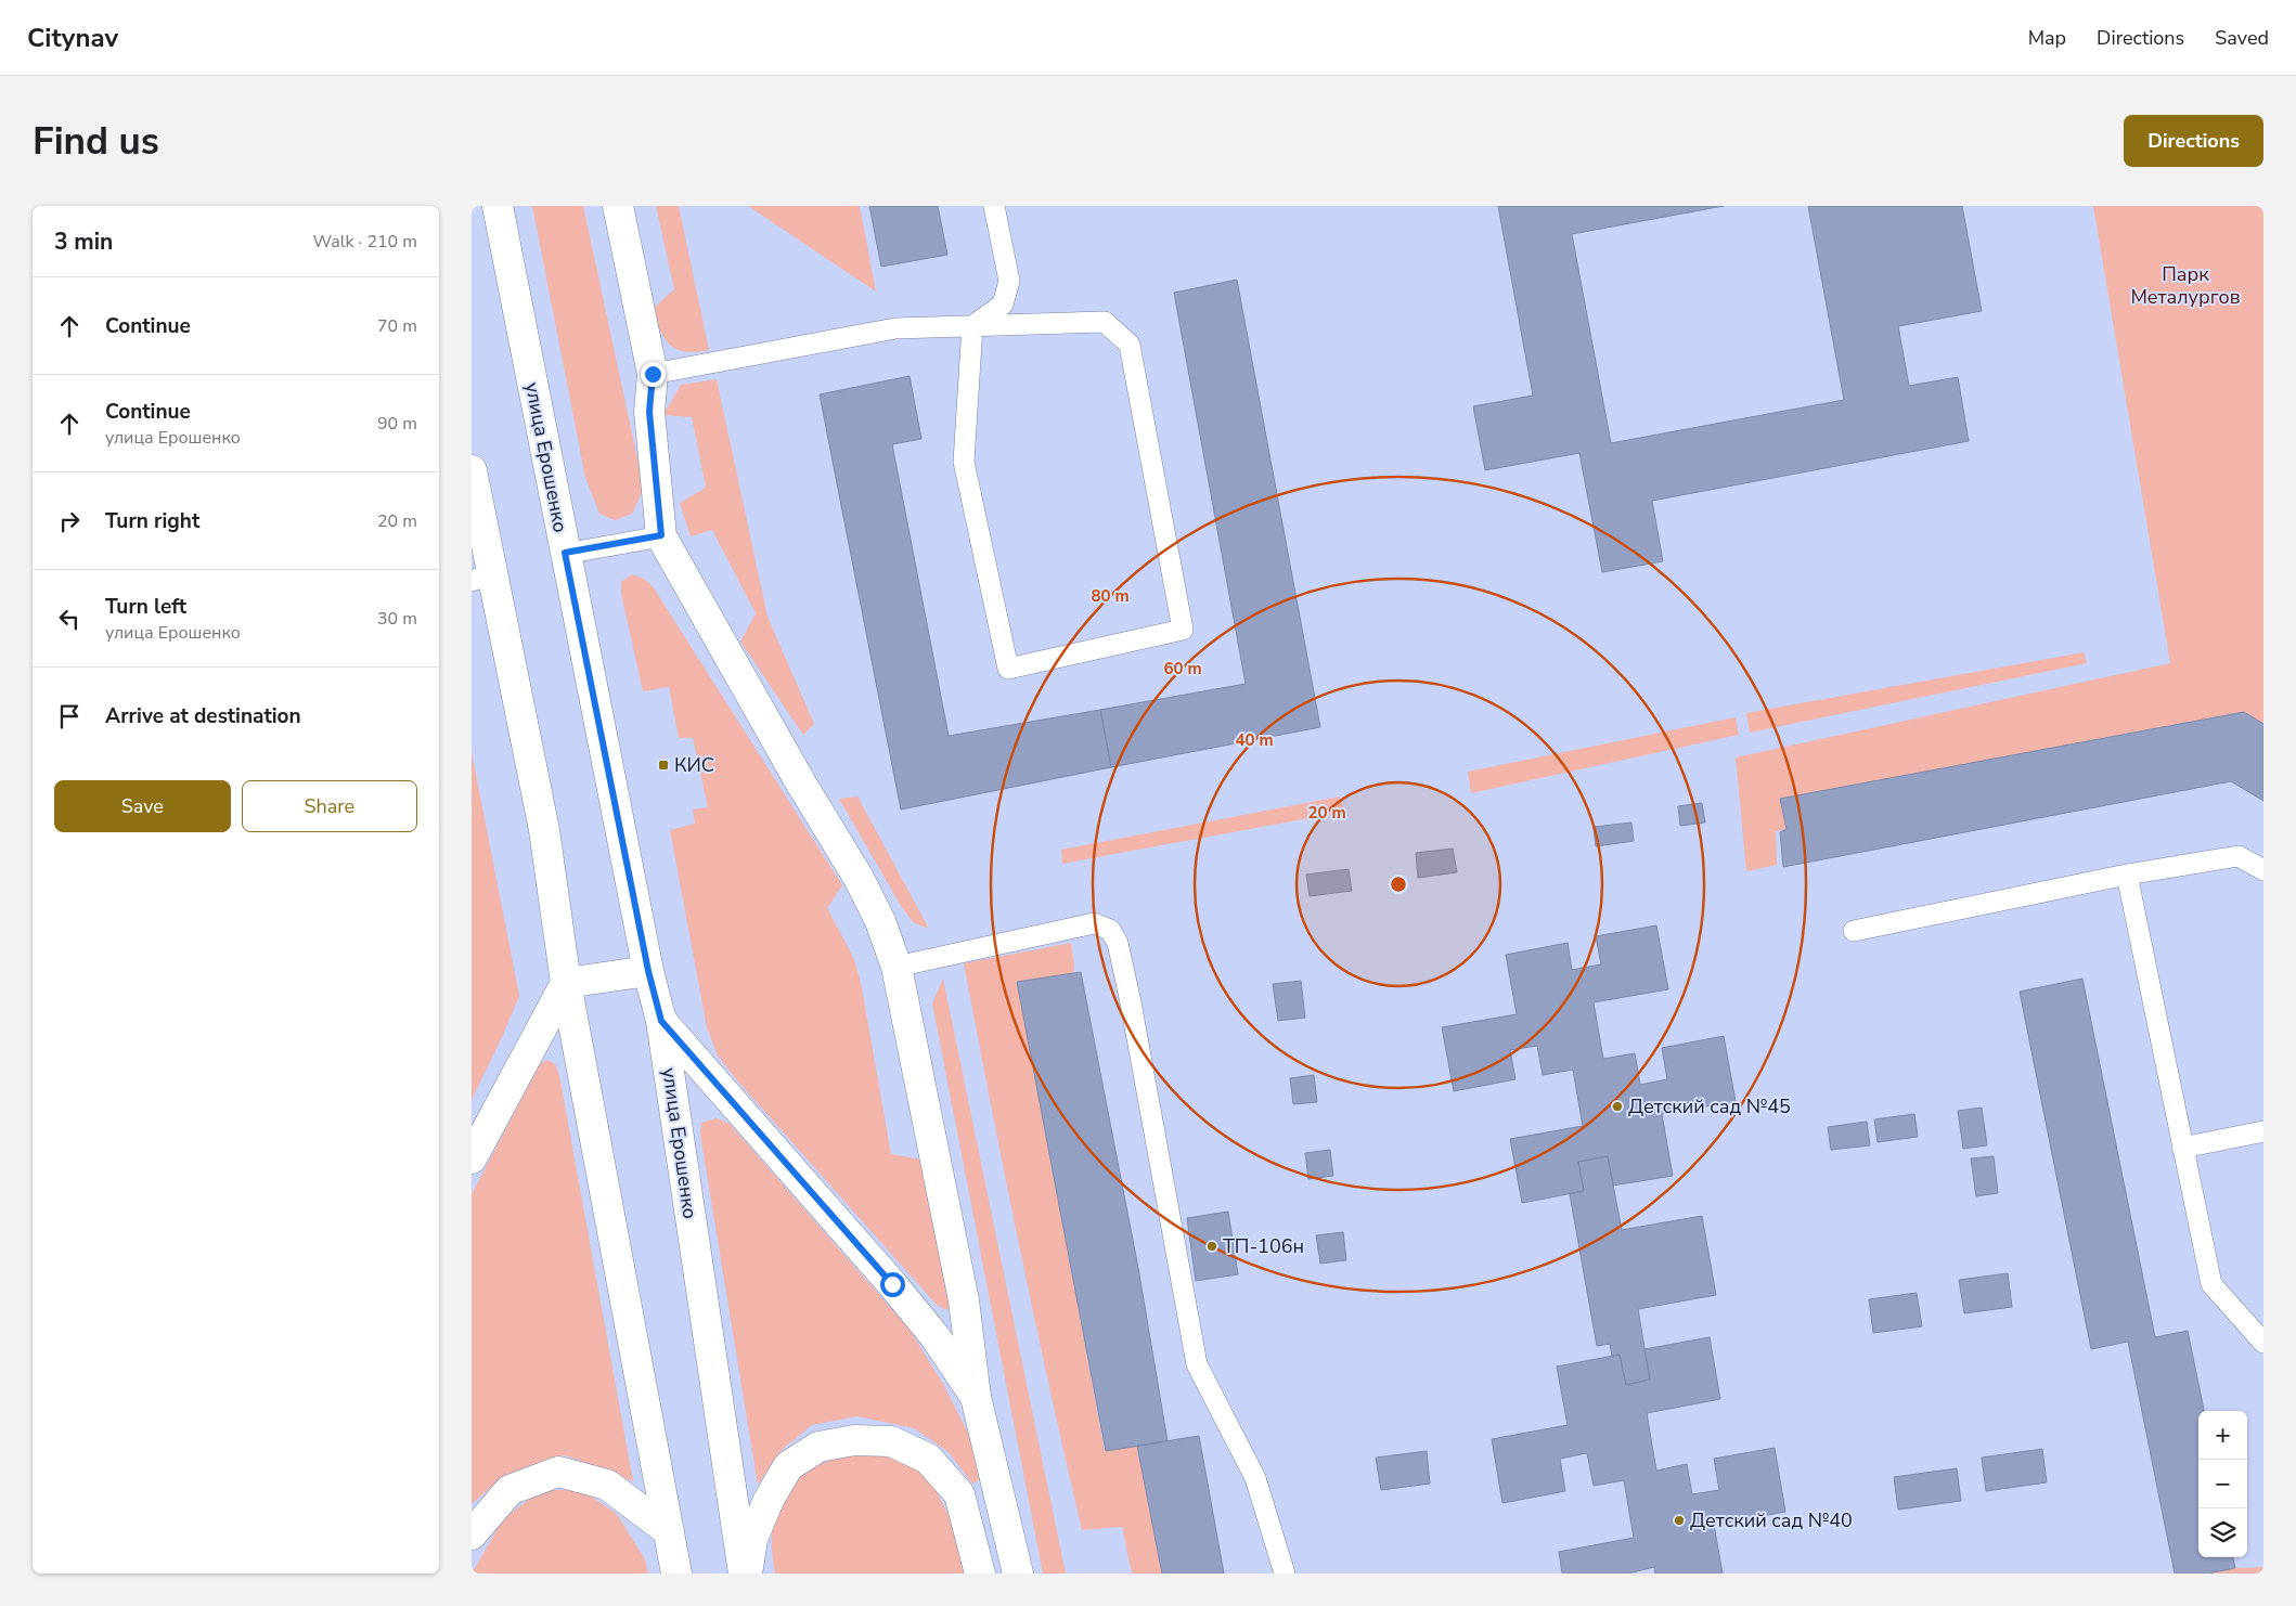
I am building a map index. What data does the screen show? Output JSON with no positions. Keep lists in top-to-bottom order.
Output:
{
  "streets": {
    "main road": ["улица Ерошенко"]
  },
  "parks": ["Парк Металургов"],
  "places": {
    "transit": ["КИС"],
    "other": ["Детский сад №45", "ТП-106н", "Детский сад №40"]
  },
  "page": {
    "header": "Citynav",
    "nav": ["Map", "Directions", "Saved"],
    "buttons": [
      "Directions",
      ["Save", "Share"]
    ],
    "title": "Find us",
    "heading": ["3 min", "Walk · 210 m"],
    "list": [
      ["Continue", "70 m"],
      ["Continue", "улица Ерошенко", "90 m"],
      ["Turn right", "20 m"],
      ["Turn left", "улица Ерошенко", "30 m"],
      "Arrive at destination"
    ],
    "map_buttons": ["+", "−"]
  },
  "rings": [
    "80 m",
    "60 m",
    "40 m",
    "20 m"
  ]
}
